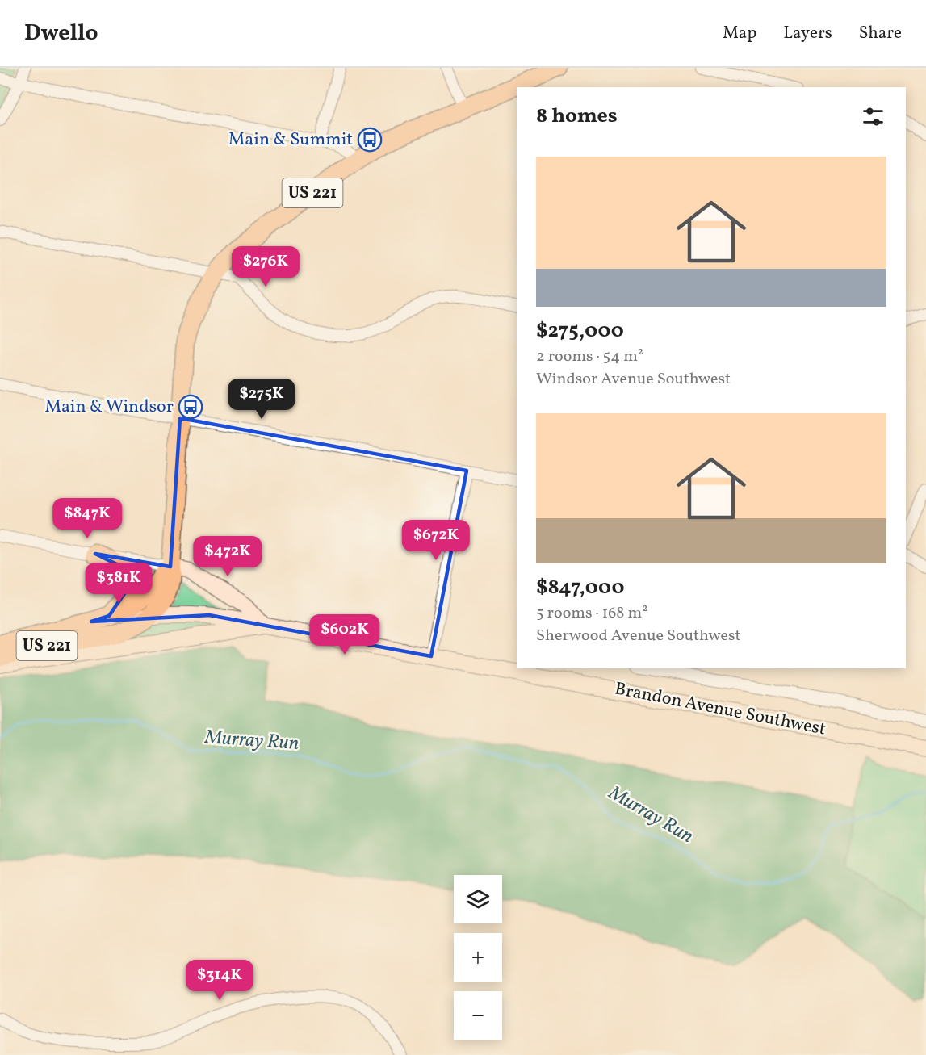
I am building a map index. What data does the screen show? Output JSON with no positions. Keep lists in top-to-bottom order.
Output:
{
  "streets": {
    "main road": ["US 221", "Brandon Avenue Southwest"]
  },
  "crossings": [
    ["US 221", "Brandon Avenue Southwest"]
  ],
  "water": ["Murray Run"],
  "places": {
    "bus stop": ["Main & Summit", "Main & Windsor"]
  },
  "page": {
    "header": "Dwello",
    "nav": ["Map", "Layers", "Share"],
    "heading": "8 homes",
    "list": [
      {
        "name": "$275,000",
        "note": "2 rooms · 54 m² · Windsor Avenue Southwest"
      },
      {
        "name": "$847,000",
        "note": "5 rooms · 168 m² · Sherwood Avenue Southwest"
      }
    ],
    "price": [
      "$276K",
      "$275K",
      "$847K",
      "$672K",
      "$472K",
      "$381K",
      "$602K",
      "$314K"
    ],
    "map_buttons": ["+", "−"]
  }
}
